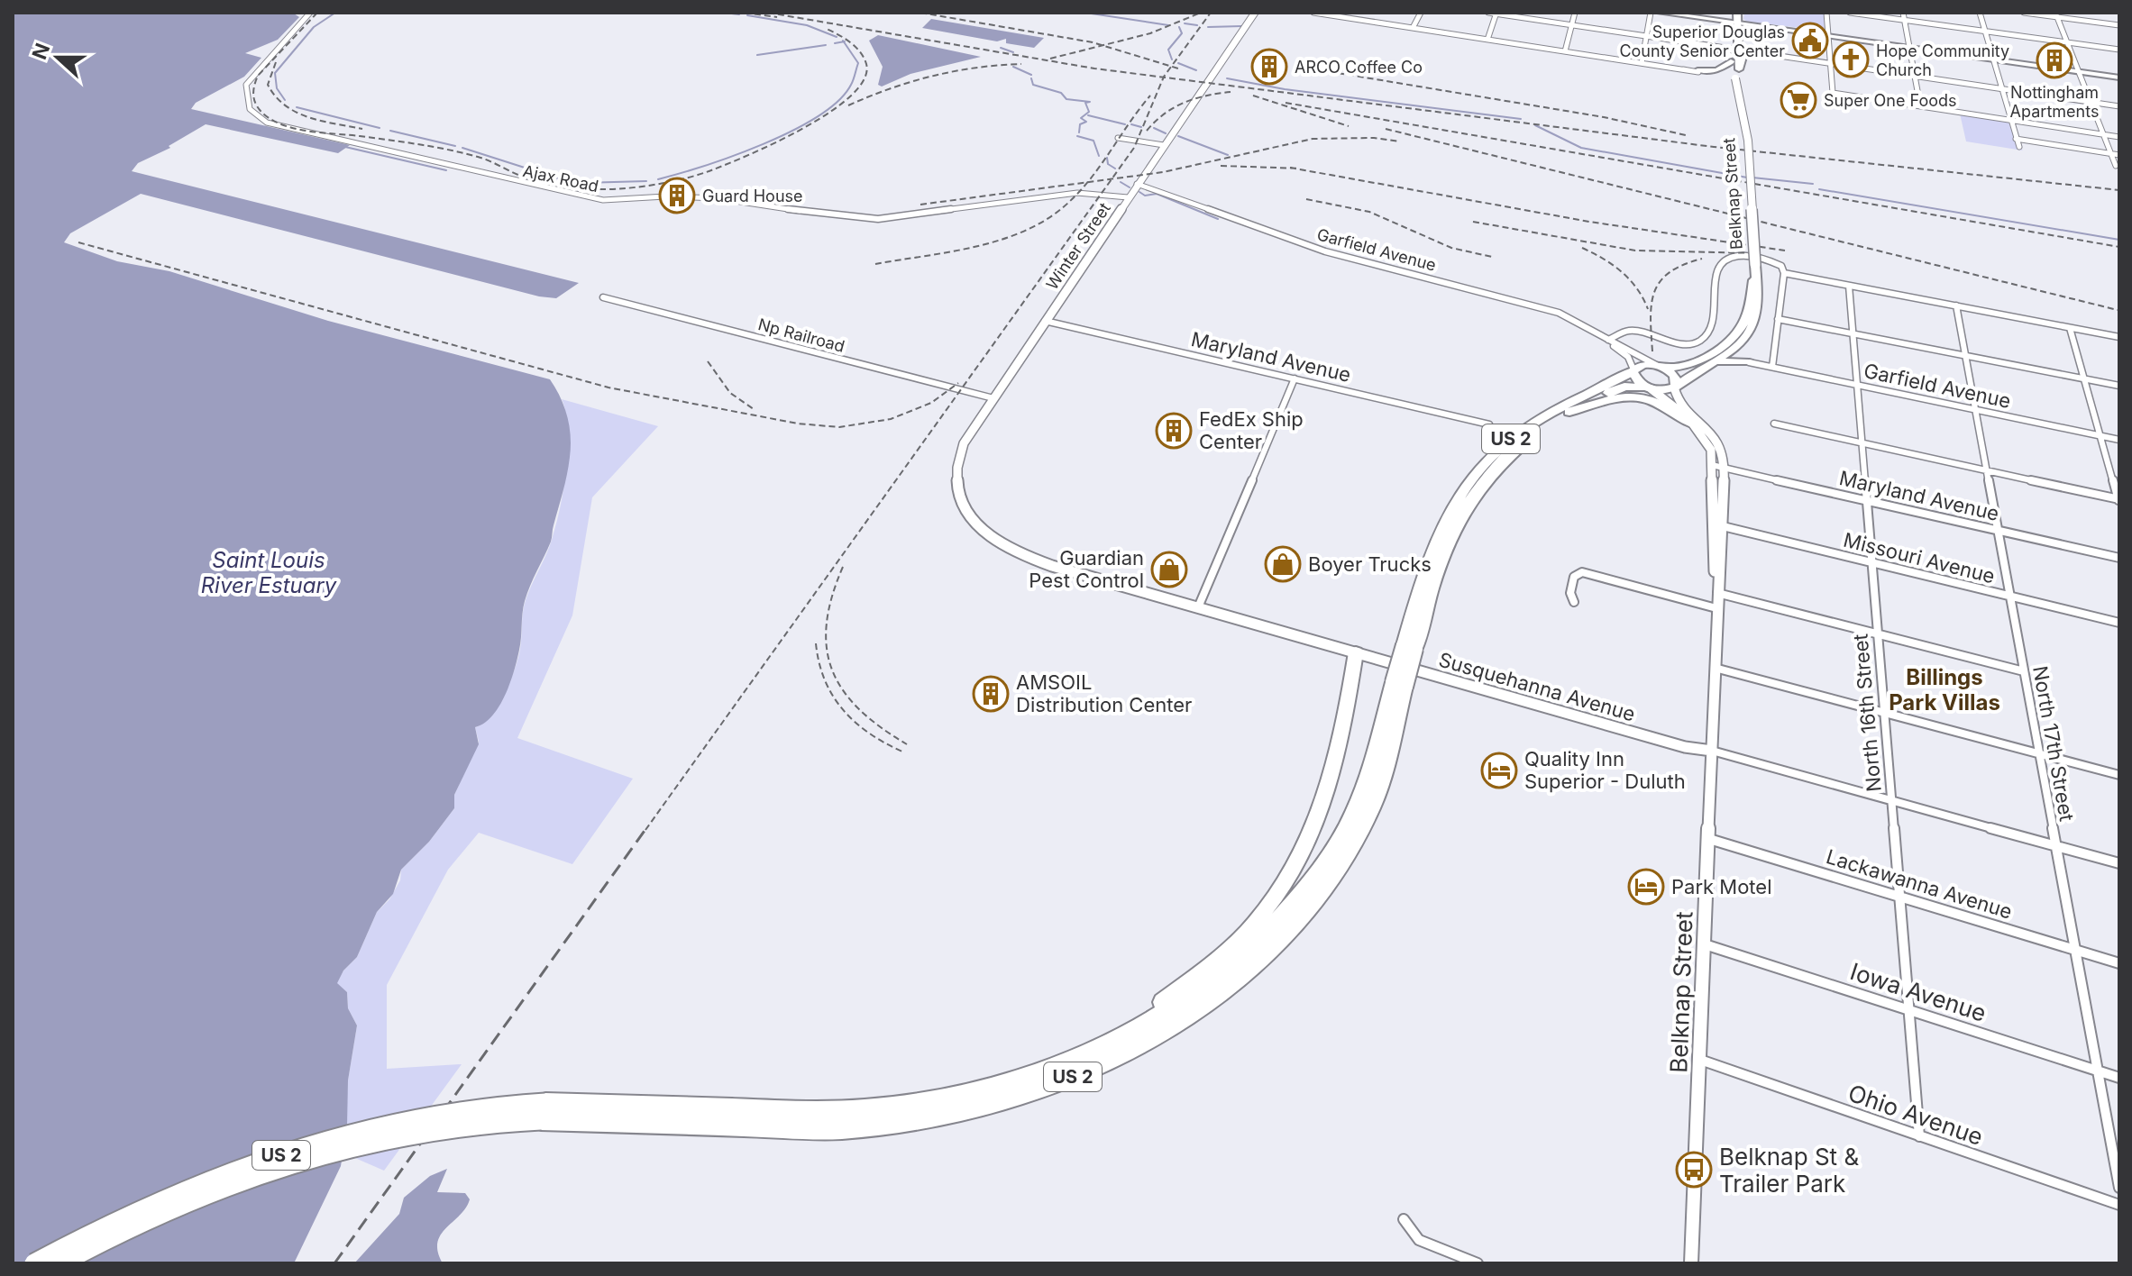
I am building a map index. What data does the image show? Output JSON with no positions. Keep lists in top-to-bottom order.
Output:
{
  "streets": {
    "highway": ["US 2"],
    "main road": ["Belknap Street"],
    "street": [
      "Ajax Road",
      "Winter Street",
      "Garfield Avenue",
      "Np Railroad",
      "Maryland Avenue",
      "Missouri Avenue",
      "Susquehanna Avenue",
      "North 16th Street",
      "North 17th Street",
      "Lackawanna Avenue",
      "Iowa Avenue",
      "Ohio Avenue"
    ]
  },
  "crossings": [
    ["Ajax Road", "Winter Street"],
    ["Belknap Street", "Garfield Avenue"],
    ["Belknap Street", "Maryland Avenue"],
    ["Belknap Street", "US 2"],
    ["Belknap Street", "Missouri Avenue"],
    ["Belknap Street", "Susquehanna Avenue"],
    ["Belknap Street", "Lackawanna Avenue"],
    ["Belknap Street", "Iowa Avenue"],
    ["Belknap Street", "Ohio Avenue"],
    ["Winter Street", "Garfield Avenue"],
    ["Winter Street", "Np Railroad"],
    ["Winter Street", "Maryland Avenue"],
    ["Winter Street", "Susquehanna Avenue"],
    ["Garfield Avenue", "US 2"],
    ["Garfield Avenue", "North 16th Street"],
    ["Garfield Avenue", "North 17th Street"],
    ["Maryland Avenue", "North 16th Street"],
    ["Maryland Avenue", "North 17th Street"],
    ["Missouri Avenue", "North 16th Street"],
    ["Missouri Avenue", "North 17th Street"],
    ["Susquehanna Avenue", "North 16th Street"],
    ["Susquehanna Avenue", "North 17th Street"],
    ["North 16th Street", "Lackawanna Avenue"],
    ["North 16th Street", "Iowa Avenue"],
    ["North 16th Street", "Ohio Avenue"],
    ["North 17th Street", "Lackawanna Avenue"],
    ["North 17th Street", "Iowa Avenue"]
  ],
  "districts": ["Billings Park Villas"],
  "water": ["Saint Louis River Estuary"],
  "places": {
    "public building": ["Superior Douglas County Senior Center"],
    "church": ["Hope Community Church"],
    "building": [
      "Nottingham Apartments",
      "ARCO Coffee Co",
      "Guard House",
      "FedEx Ship Center",
      "AMSOIL Distribution Center"
    ],
    "supermarket": ["Super One Foods"],
    "shop": ["Boyer Trucks", "Guardian Pest Control"],
    "hotel": ["Quality Inn Superior - Duluth", "Park Motel"],
    "bus stop": ["Belknap St & Trailer Park"]
  },
  "north": "left"
}
